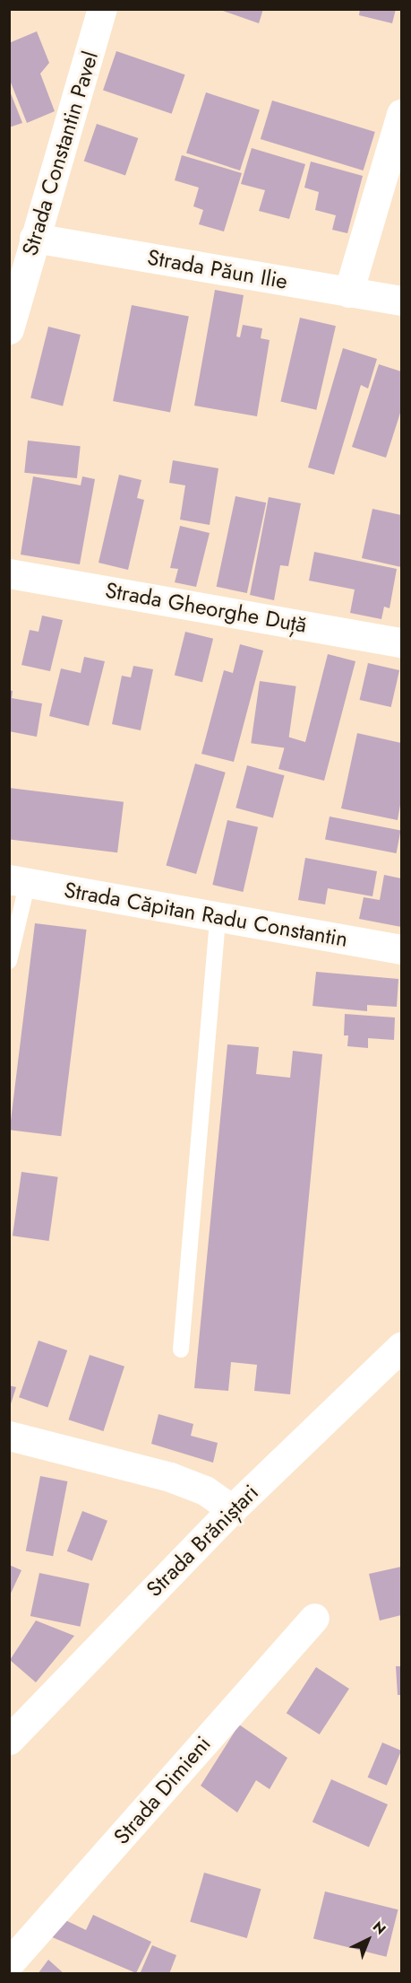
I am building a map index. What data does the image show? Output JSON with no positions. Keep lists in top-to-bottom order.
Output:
{
  "streets": {
    "street": [
      "Strada Constantin Pavel",
      "Strada Păun Ilie",
      "Strada Gheorghe Duță",
      "Strada Căpitan Radu Constantin",
      "Strada Brăniștari",
      "Strada Dimieni"
    ]
  },
  "crossings": [
    ["Strada Constantin Pavel", "Strada Păun Ilie"]
  ],
  "north": "top right"
}
